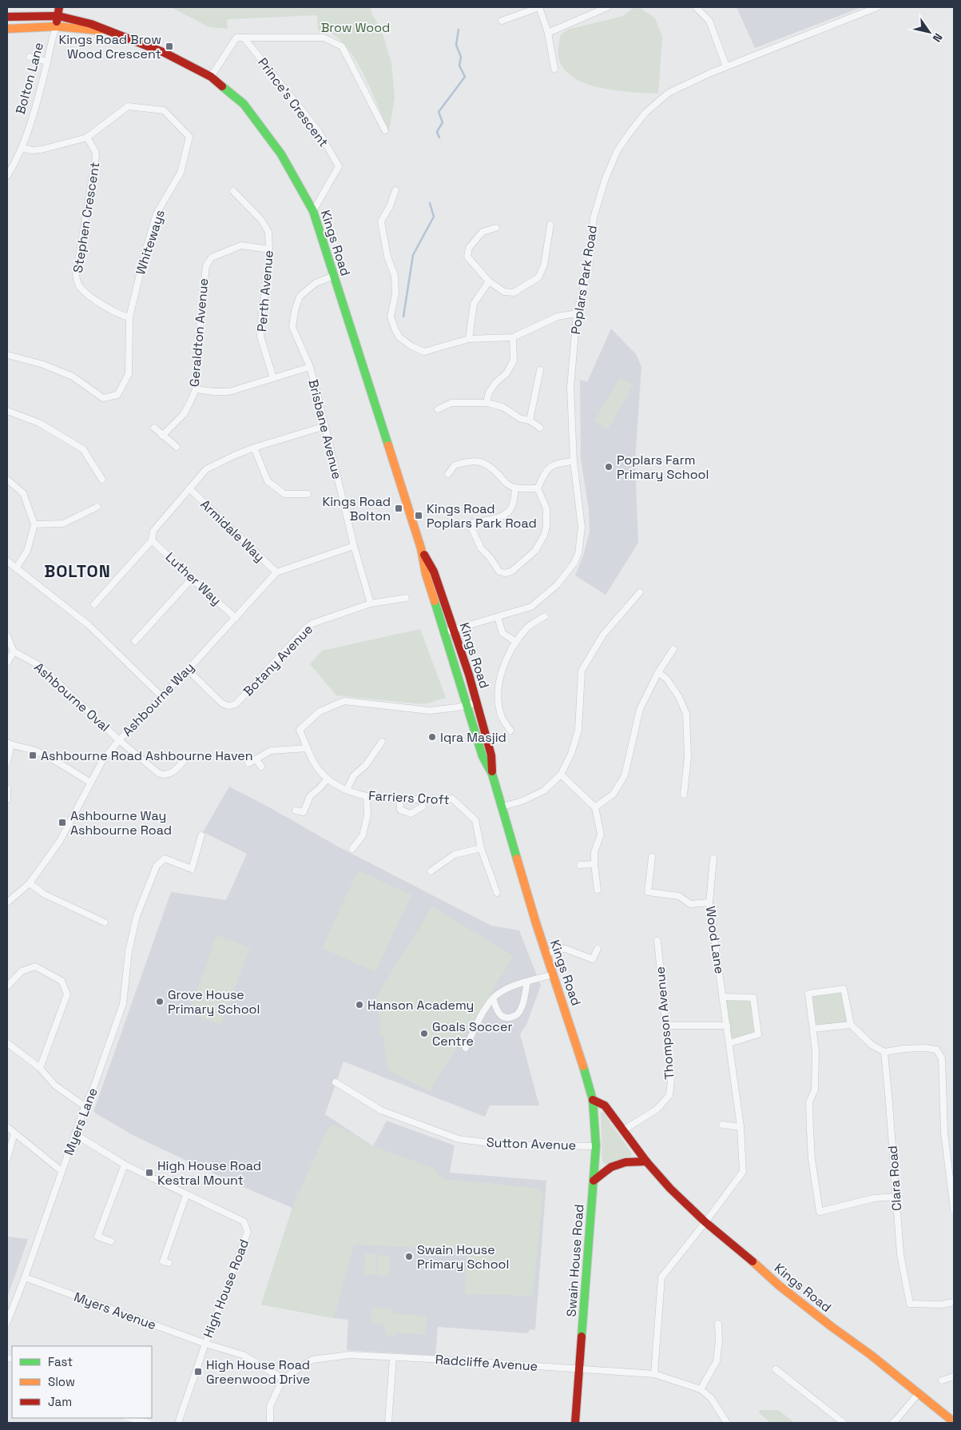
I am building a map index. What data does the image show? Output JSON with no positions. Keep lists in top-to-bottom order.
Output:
{
  "streets": {
    "street": [
      "Bolton Lane",
      "Prince's Crescent",
      "Stephen Crescent",
      "Whiteways",
      "Kings Road",
      "Poplars Park Road",
      "Perth Avenue",
      "Geraldton Avenue",
      "Brisbane Avenue",
      "Armidale Way",
      "Luther Way",
      "Botany Avenue",
      "Ashbourne Oval",
      "Ashbourne Way",
      "Farriers Croft",
      "Wood Lane",
      "Thompson Avenue",
      "Myers Lane",
      "Sutton Avenue",
      "Clara Road",
      "Swain House Road",
      "High House Road",
      "Myers Avenue",
      "Radcliffe Avenue"
    ]
  },
  "crossings": [
    ["Bolton Lane", "Whiteways"],
    ["Bolton Lane", "Kings Road"],
    ["Prince's Crescent", "Kings Road"],
    ["Stephen Crescent", "Whiteways"],
    ["Kings Road", "Poplars Park Road"],
    ["Kings Road", "Brisbane Avenue"],
    ["Kings Road", "Farriers Croft"],
    ["Kings Road", "Wood Lane"],
    ["Kings Road", "Thompson Avenue"],
    ["Kings Road", "Swain House Road"],
    ["Perth Avenue", "Geraldton Avenue"],
    ["Brisbane Avenue", "Botany Avenue"],
    ["Brisbane Avenue", "Ashbourne Way"],
    ["Armidale Way", "Ashbourne Way"],
    ["Luther Way", "Ashbourne Way"],
    ["Botany Avenue", "Ashbourne Way"],
    ["Ashbourne Oval", "Ashbourne Way"],
    ["Wood Lane", "Radcliffe Avenue"],
    ["Myers Lane", "High House Road"],
    ["Myers Lane", "Myers Avenue"],
    ["Sutton Avenue", "Swain House Road"],
    ["Swain House Road", "Radcliffe Avenue"],
    ["High House Road", "Myers Avenue"],
    ["Myers Avenue", "Radcliffe Avenue"]
  ],
  "districts": ["BOLTON"],
  "parks": ["Brow Wood"],
  "places": {
    "transit": [
      "Kings Road Brow Wood Crescent",
      "Kings Road Bolton",
      "Kings Road Poplars Park Road",
      "Ashbourne Road Ashbourne Haven",
      "Ashbourne Way Ashbourne Road",
      "High House Road Kestral Mount",
      "High House Road Greenwood Drive"
    ],
    "other": [
      "Poplars Farm Primary School",
      "Iqra Masjid",
      "Grove House Primary School",
      "Hanson Academy",
      "Goals Soccer Centre",
      "Swain House Primary School"
    ]
  },
  "legend": ["Fast", "Slow", "Jam"],
  "north": "bottom right"
}
